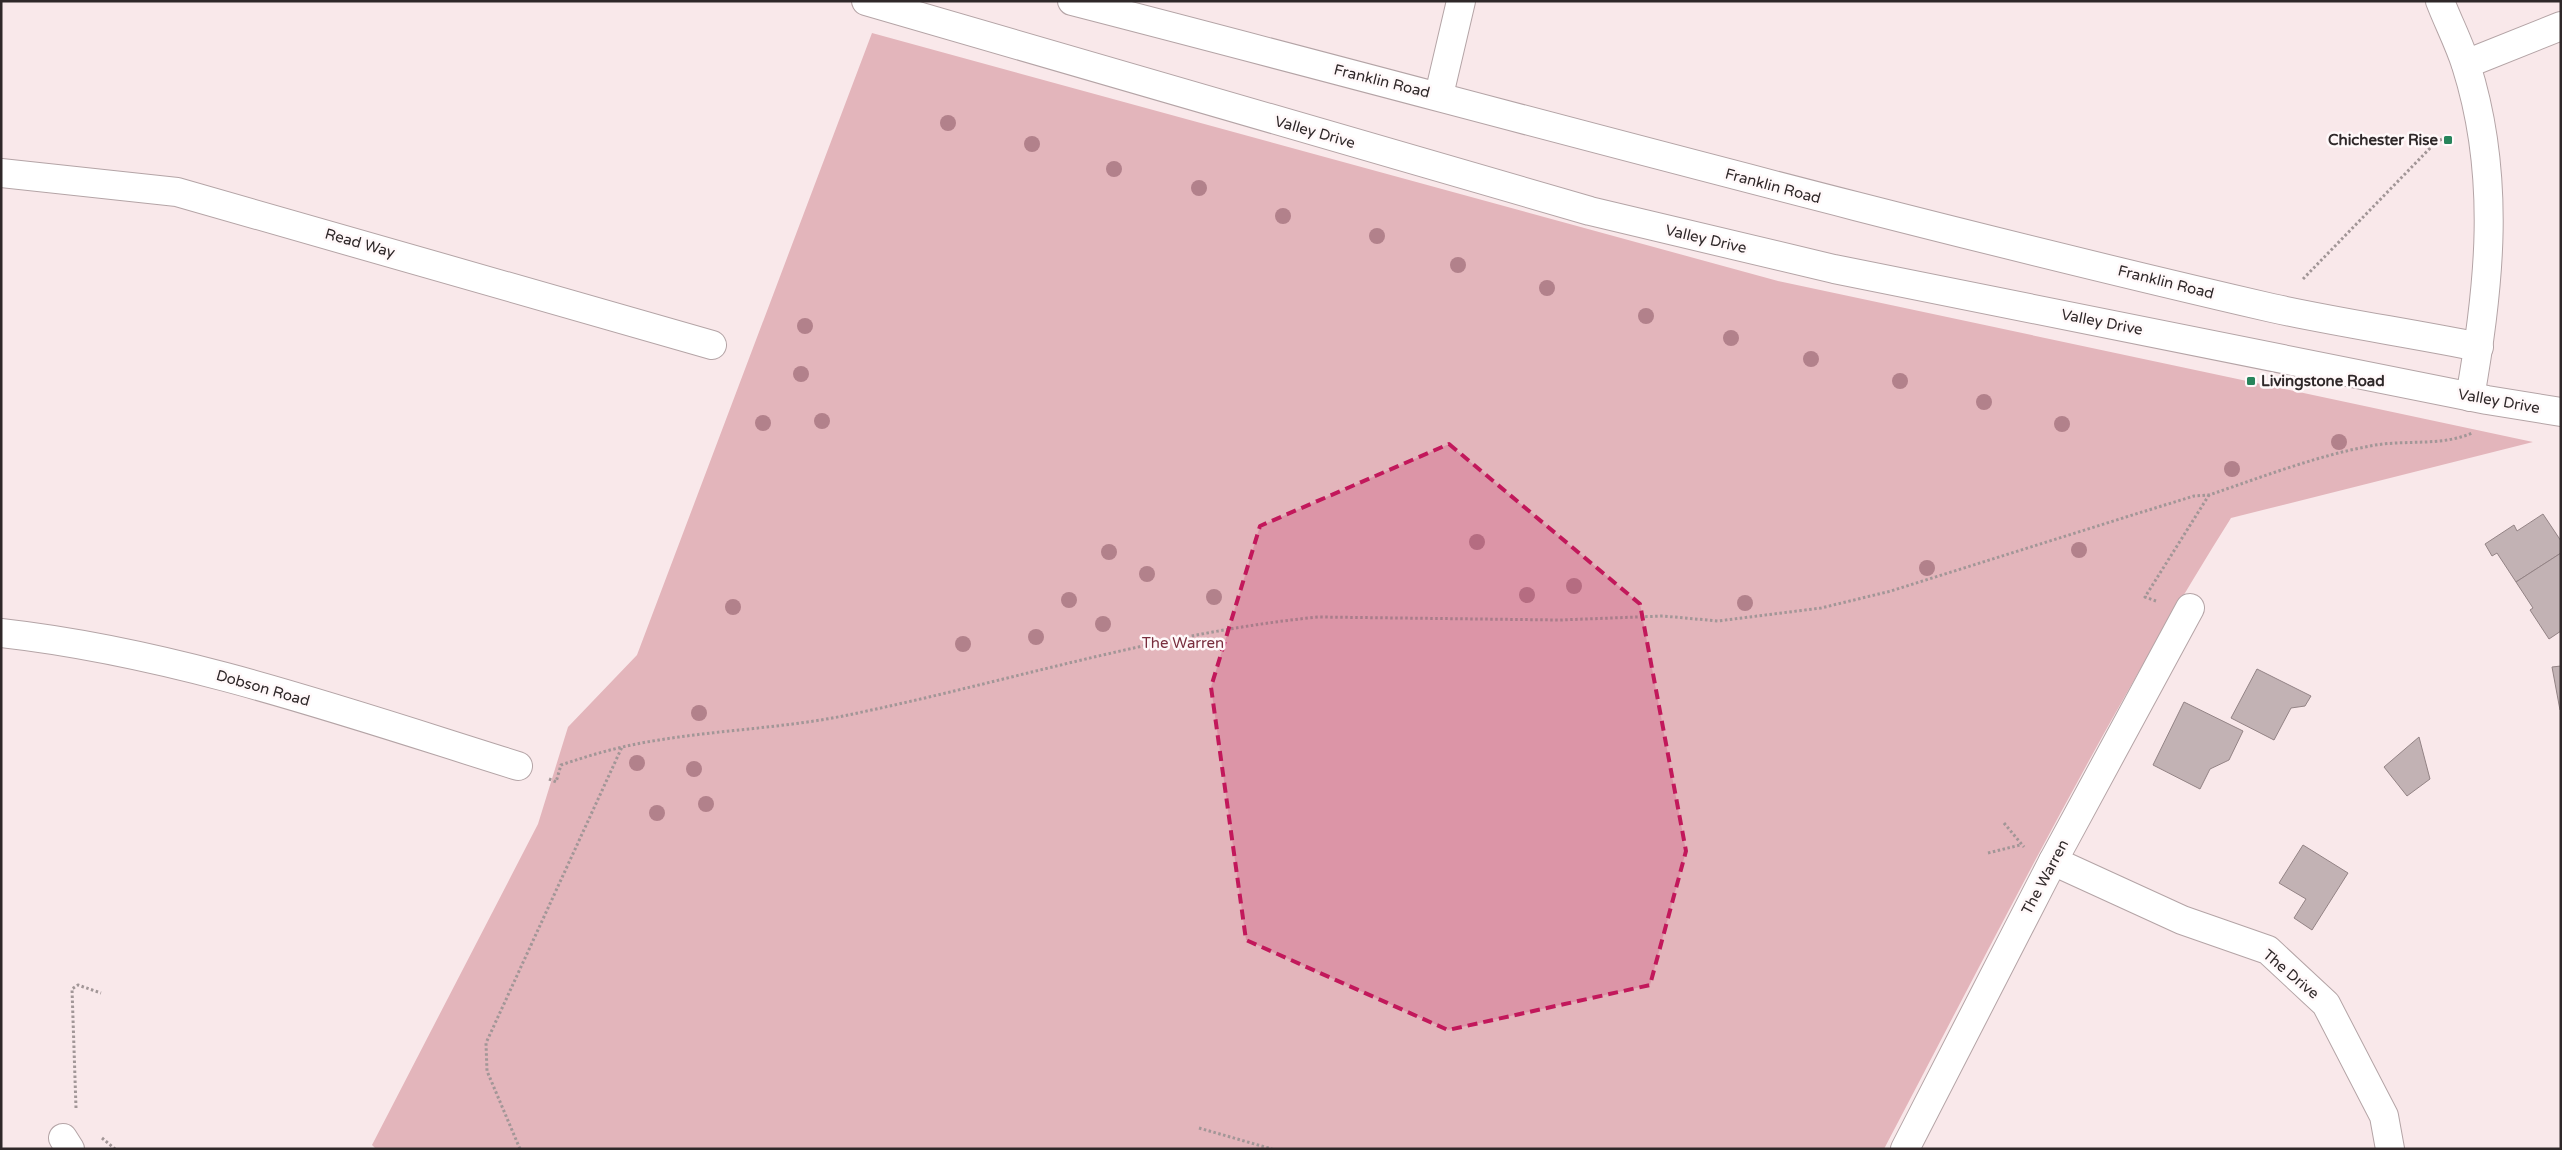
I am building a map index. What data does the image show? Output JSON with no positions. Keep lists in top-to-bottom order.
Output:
{
  "streets": {
    "street": [
      "Franklin Road",
      "Valley Drive",
      "Read Way",
      "Dobson Road",
      "The Warren",
      "The Drive"
    ]
  },
  "crossings": [
    ["The Warren", "The Drive"]
  ],
  "parks": ["The Warren"],
  "places": {
    "transit": ["Chichester Rise", "Livingstone Road"]
  }
}
